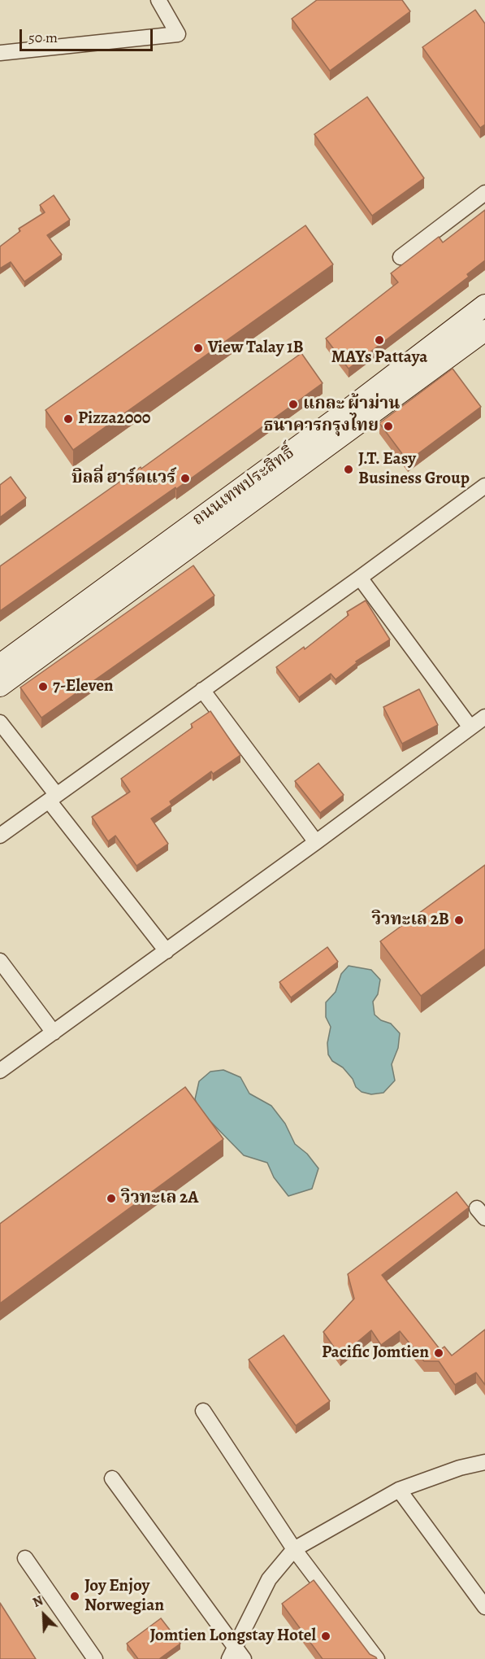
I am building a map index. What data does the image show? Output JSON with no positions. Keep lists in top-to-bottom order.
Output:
{
  "streets": {
    "main road": ["ถนนเทพประสิทธิ์"]
  },
  "places": [
    "MAYs Pattaya",
    "View Talay 1B",
    "แกละ ผ้าม่าน",
    "Pizza2000",
    "ธนาคารกรุงไทย",
    "J.T. Easy Business Group",
    "บิลลี่ ฮาร์ดแวร์",
    "7-Eleven",
    "วิวทะเล 2B",
    "วิวทะเล 2A",
    "Pacific Jomtien",
    "Joy Enjoy Norwegian",
    "Jomtien Longstay Hotel"
  ],
  "scale_bar": "50 m",
  "north": "top left"
}
